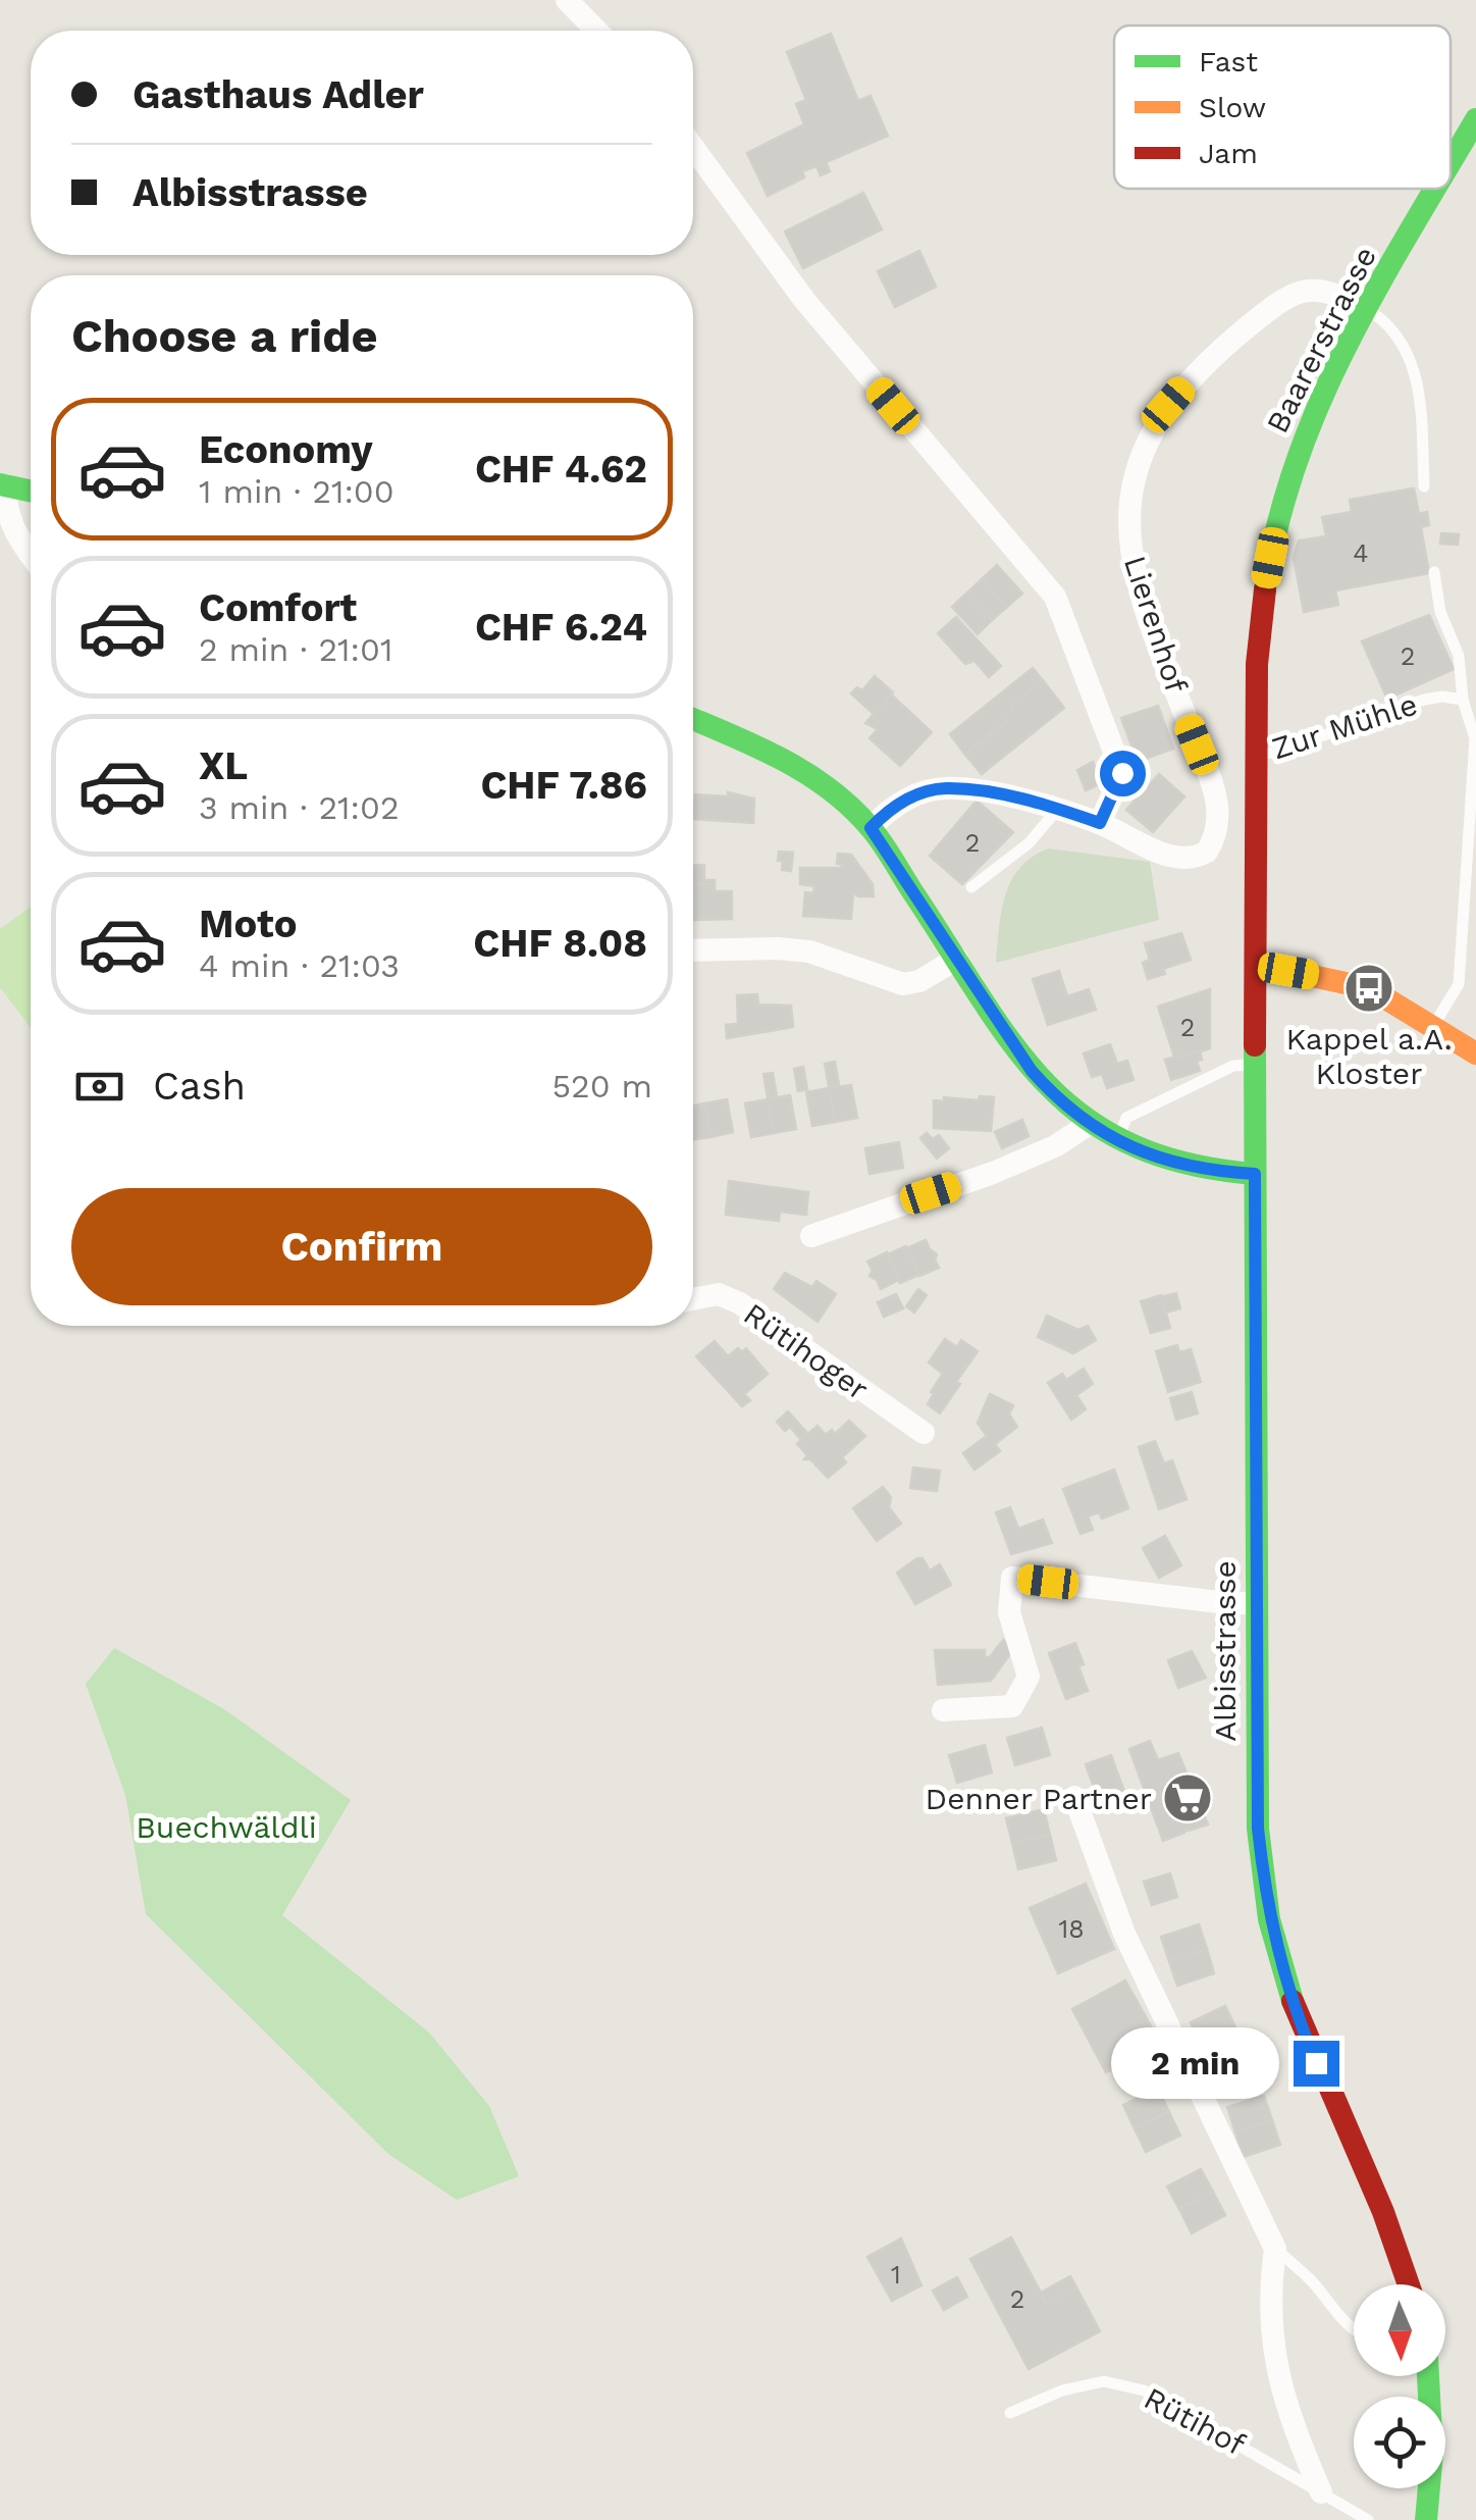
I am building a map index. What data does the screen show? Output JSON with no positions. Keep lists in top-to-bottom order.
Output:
{
  "streets": {
    "street": [
      "Baarerstrasse",
      "Lierenhof",
      "Rütihoger",
      "Albisstrasse"
    ],
    "lane": ["Zur Mühle", "Rütihof"]
  },
  "crossings": [
    ["Baarerstrasse", "Lierenhof"],
    ["Baarerstrasse", "Zur Mühle"],
    ["Baarerstrasse", "Albisstrasse"]
  ],
  "parks": ["Buechwäldli"],
  "places": {
    "bus stop": ["Kappel a.A. Kloster"],
    "supermarket": ["Denner Partner"]
  },
  "house_numbers": [
    "4",
    "2",
    "2",
    "2",
    "18",
    "1",
    "2"
  ],
  "legend": ["Fast", "Slow", "Jam"],
  "north": "bottom",
  "page": {
    "banner": ["Gasthaus Adler", "Albisstrasse"],
    "heading": "Choose a ride",
    "list": [
      {
        "name": "Economy",
        "note": "1 min · 21:00",
        "value": "CHF 4.62"
      },
      {
        "name": "Comfort",
        "note": "2 min · 21:01",
        "value": "CHF 6.24"
      },
      {
        "name": "XL",
        "note": "3 min · 21:02",
        "value": "CHF 7.86"
      },
      {
        "name": "Moto",
        "note": "4 min · 21:03",
        "value": "CHF 8.08"
      }
    ],
    "pay": ["Cash", "520 m"],
    "buttons": "Confirm",
    "bubble": "2 min"
  }
}
